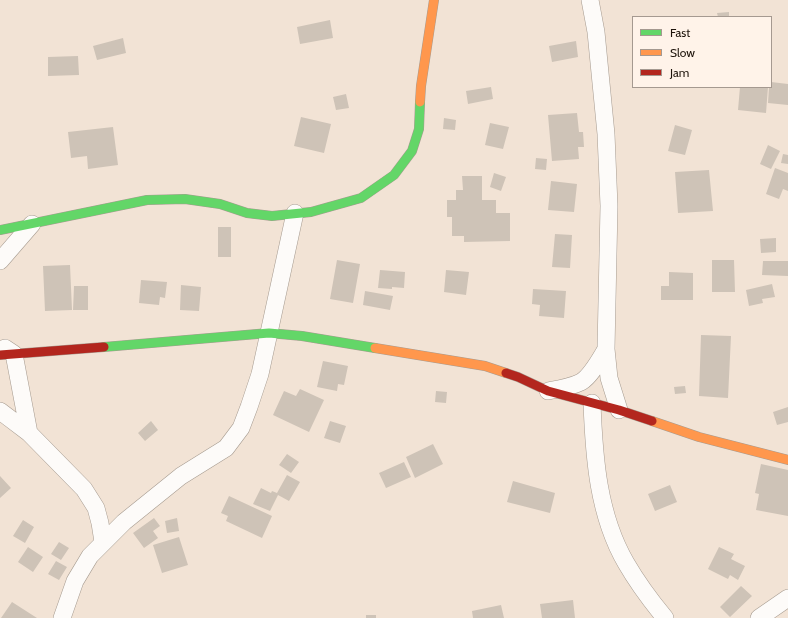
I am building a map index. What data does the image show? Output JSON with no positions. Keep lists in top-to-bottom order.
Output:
{
  "legend": ["Fast", "Slow", "Jam"]
}
